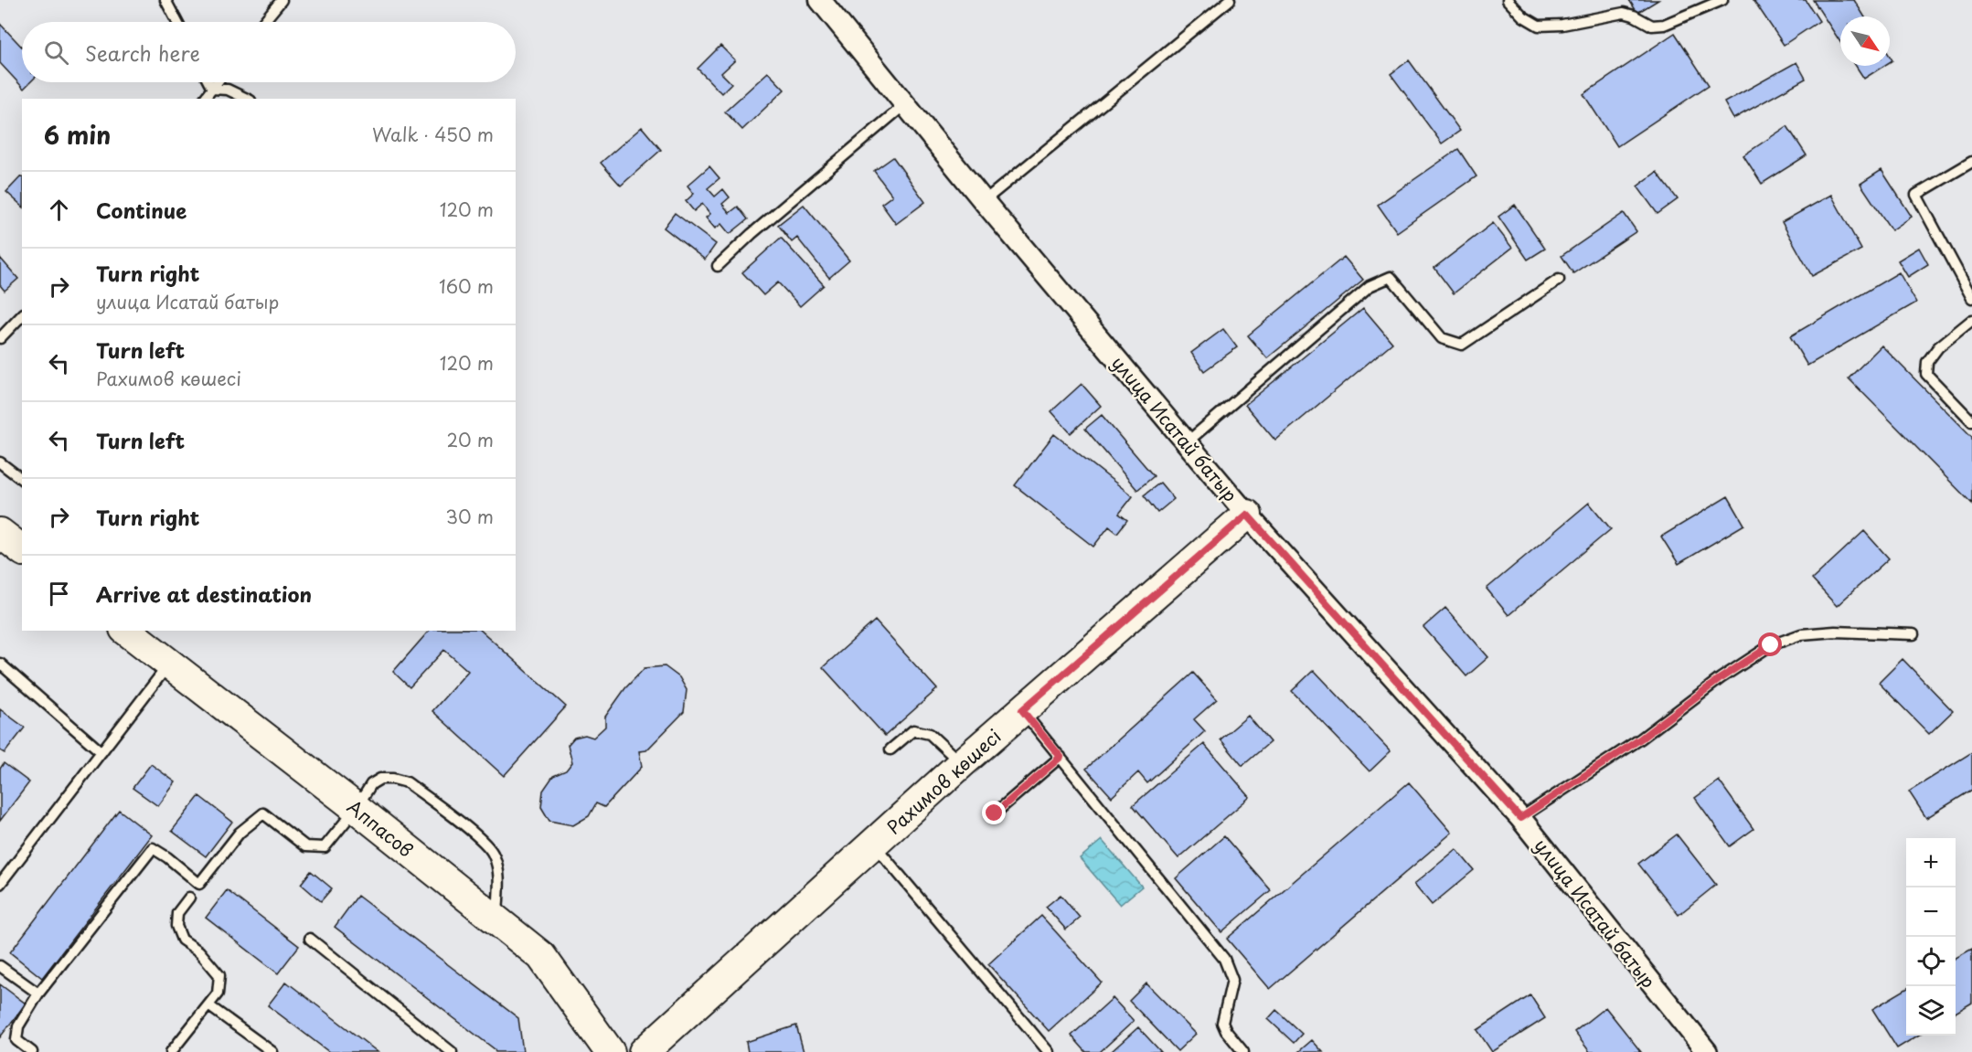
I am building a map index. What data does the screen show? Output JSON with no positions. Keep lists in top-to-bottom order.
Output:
{
  "streets": {
    "street": ["улица Исатай батыр", "Рахимов көшесі", "Аппасов"]
  },
  "crossings": [
    ["улица Исатай батыр", "Рахимов көшесі"]
  ],
  "north": "bottom right",
  "page": {
    "search": "Search here",
    "heading": ["6 min", "Walk · 450 m"],
    "list": [
      ["Continue", "120 m"],
      ["Turn right", "улица Исатай батыр", "160 m"],
      ["Turn left", "Рахимов көшесі", "120 m"],
      ["Turn left", "20 m"],
      ["Turn right", "30 m"],
      "Arrive at destination"
    ],
    "map_buttons": ["+", "−"]
  }
}
